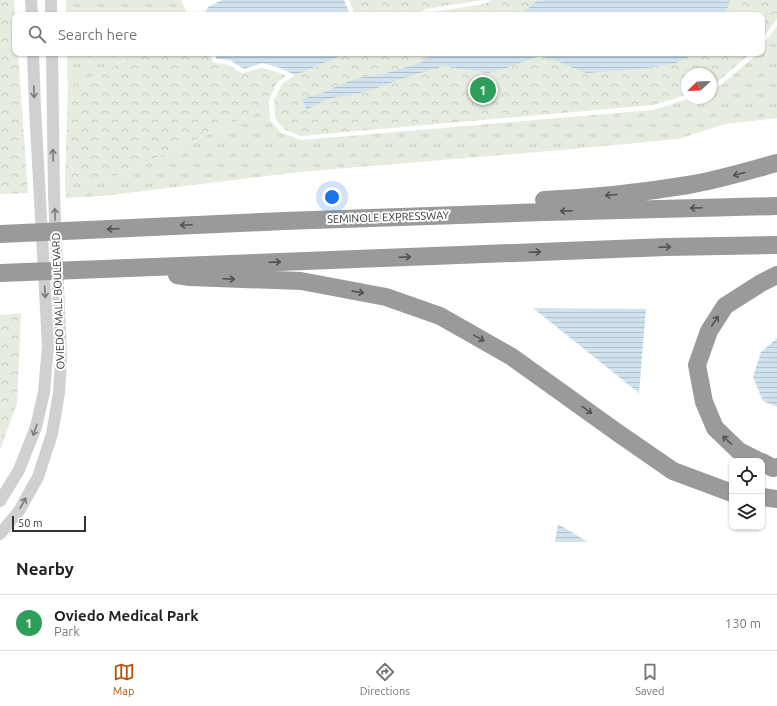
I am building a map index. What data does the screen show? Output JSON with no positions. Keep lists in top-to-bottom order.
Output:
{
  "streets": {
    "highway": ["SEMINOLE EXPRESSWAY"],
    "street": ["OVIEDO MALL BOULEVARD"]
  },
  "scale_bar": "50 m",
  "north": "bottom left",
  "page": {
    "search": "Search here",
    "pins": "1",
    "scale": "50 m",
    "heading": "Nearby",
    "list": [
      {
        "mark": "1",
        "name": "Oviedo Medical Park",
        "note": "Park",
        "value": "130 m"
      }
    ],
    "nav": ["Map", "Directions", "Saved"]
  }
}
